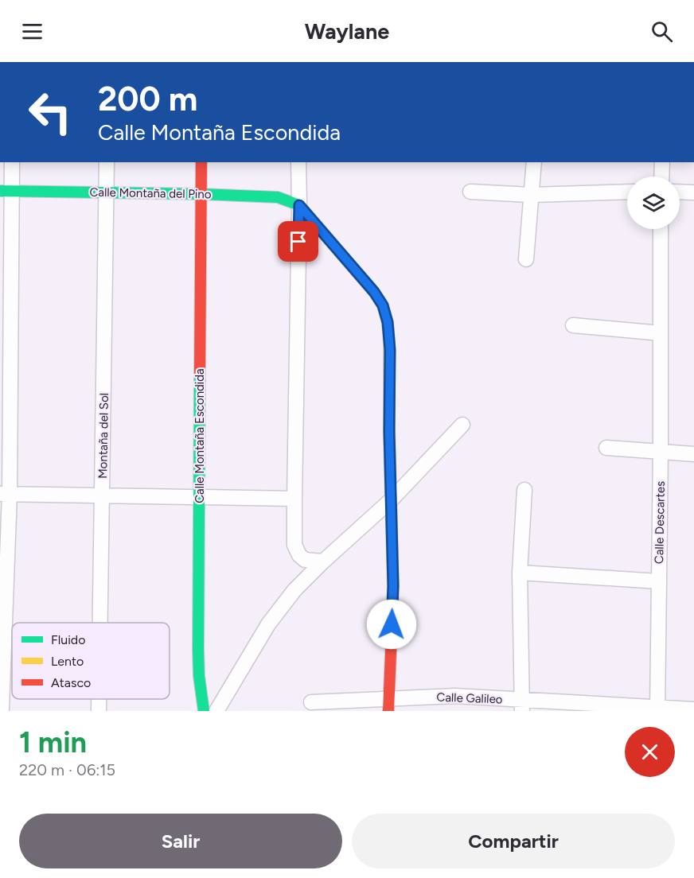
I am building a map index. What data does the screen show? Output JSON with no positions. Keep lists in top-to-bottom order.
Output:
{
  "streets": {
    "street": [
      "Calle Montaña del Pino",
      "Montaña del Sol",
      "Calle Montaña Escondida",
      "Calle Descartes",
      "Calle Galileo"
    ]
  },
  "crossings": [
    ["Calle Montaña del Pino", "Montaña del Sol"],
    ["Calle Montaña del Pino", "Calle Montaña Escondida"],
    ["Calle Descartes", "Calle Galileo"]
  ],
  "legend": ["Fluido", "Lento", "Atasco"],
  "page": {
    "header": "Waylane",
    "turn": ["200 m", "Calle Montaña Escondida"],
    "heading": ["1 min", "220 m · 06:15"],
    "buttons": ["Salir", "Compartir"]
  }
}
